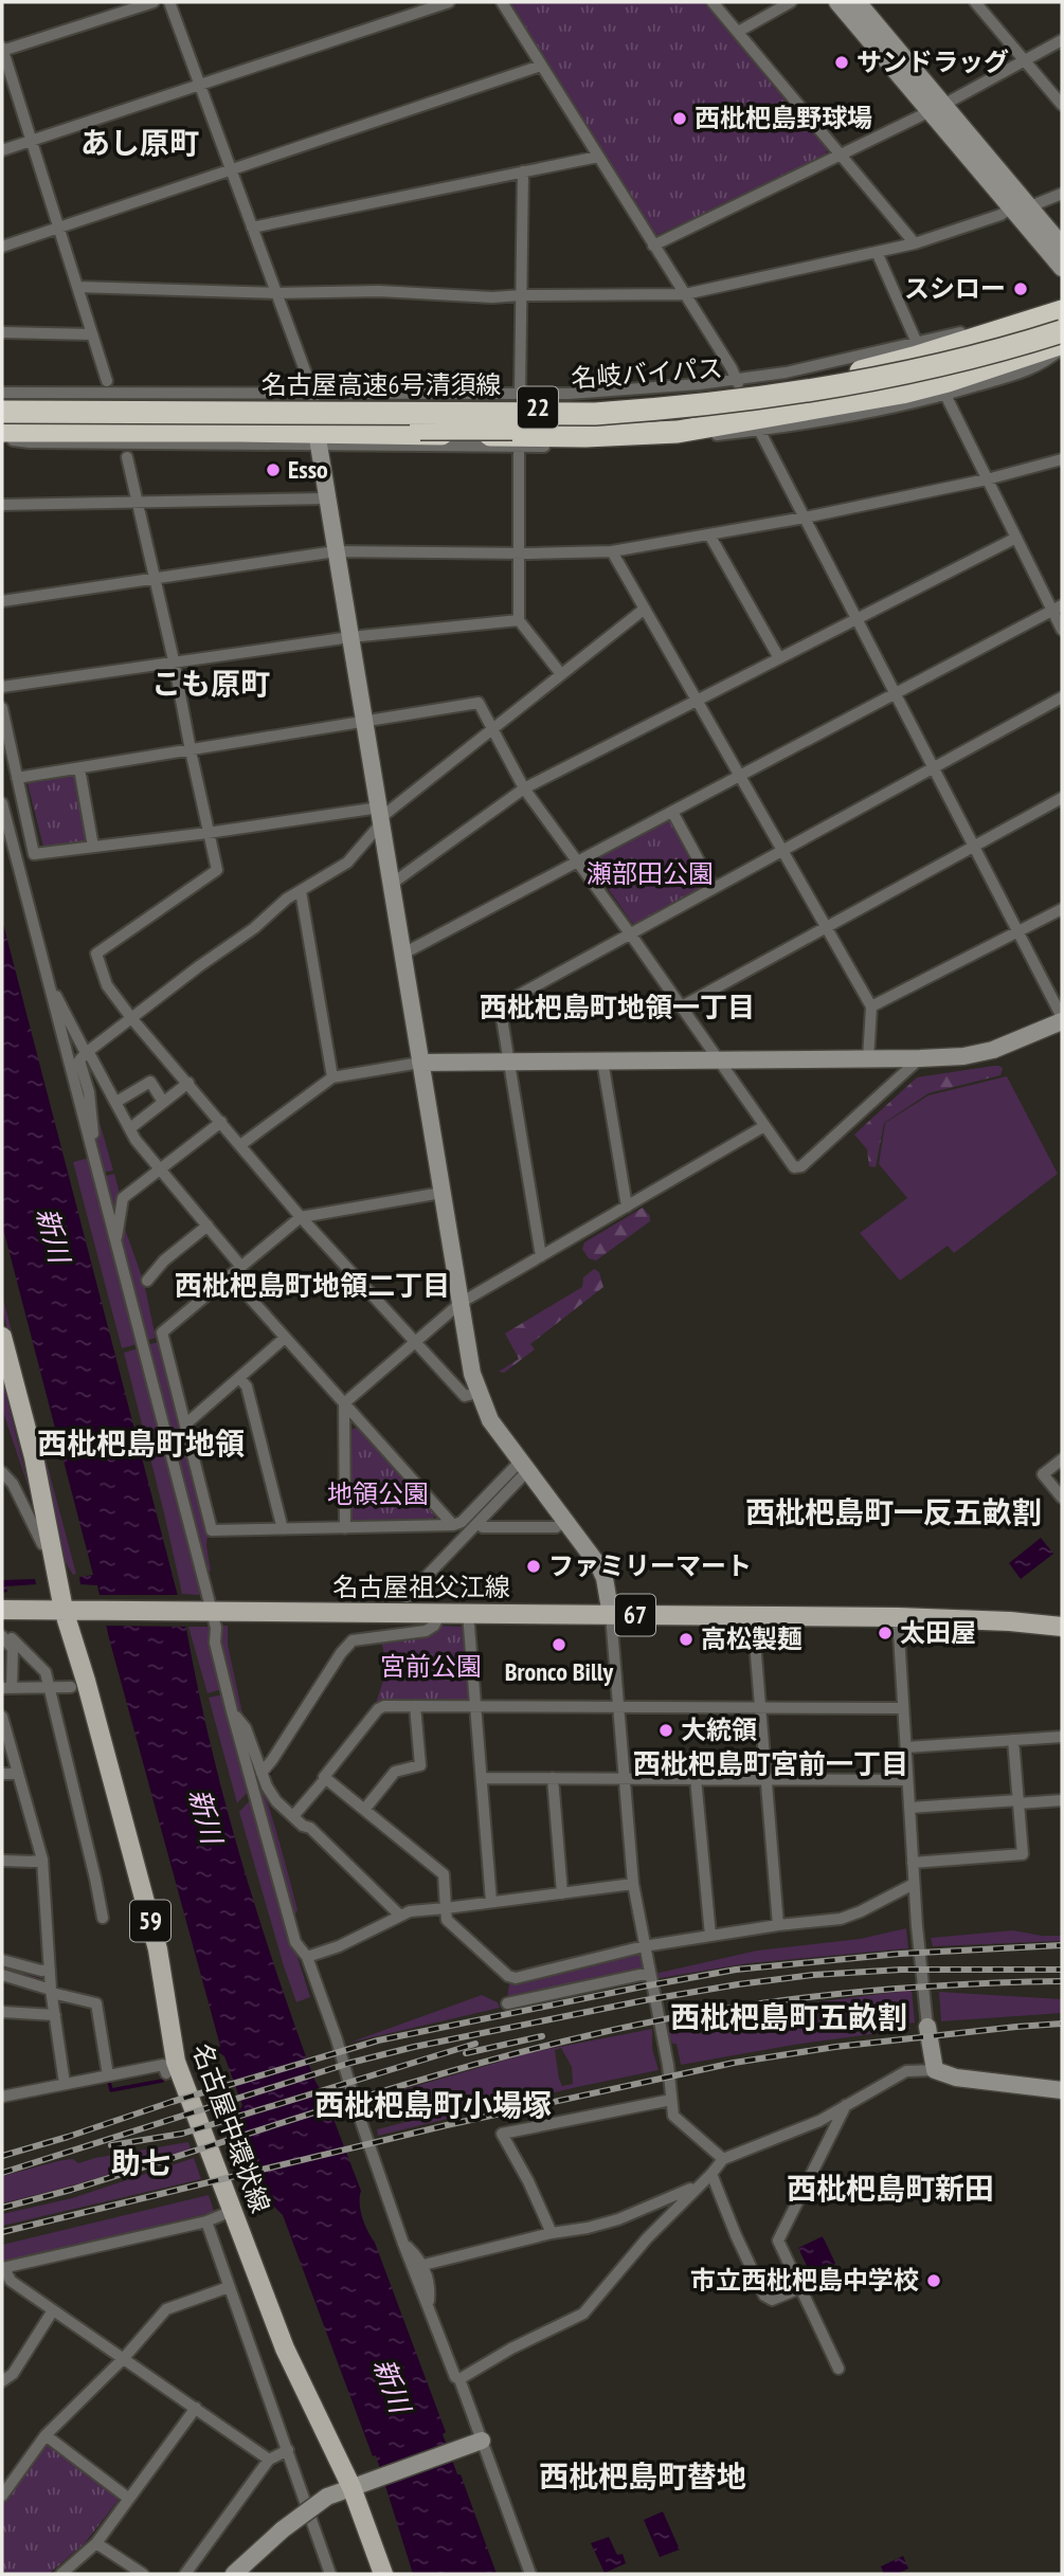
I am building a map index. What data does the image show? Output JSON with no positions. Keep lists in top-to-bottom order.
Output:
{
  "streets": {
    "highway": ["名岐バイパス", "名古屋高速6号清須線", "22"],
    "main road": [
      "名古屋祖父江線",
      "67",
      "59",
      "名古屋中環状線"
    ]
  },
  "crossings": [
    ["名古屋高速6号清須線", "22"],
    ["名古屋祖父江線", "名古屋中環状線"]
  ],
  "districts": [
    "あし原町",
    "こも原町",
    "西枇杷島町地領一丁目",
    "西枇杷島町地領二丁目",
    "西枇杷島町地領",
    "西枇杷島町一反五畝割",
    "西枇杷島町宮前一丁目",
    "西枇杷島町五畝割",
    "西枇杷島町小場塚",
    "助七",
    "西枇杷島町新田",
    "西枇杷島町替地"
  ],
  "water": ["新川"],
  "parks": ["瀬部田公園", "地領公園", "宮前公園"],
  "places": [
    "サンドラッグ",
    "西枇杷島野球場",
    "スシロー",
    "Esso",
    "ファミリーマート",
    "太田屋",
    "高松製麺",
    "Bronco Billy",
    "大統領",
    "市立西枇杷島中学校"
  ]
}
